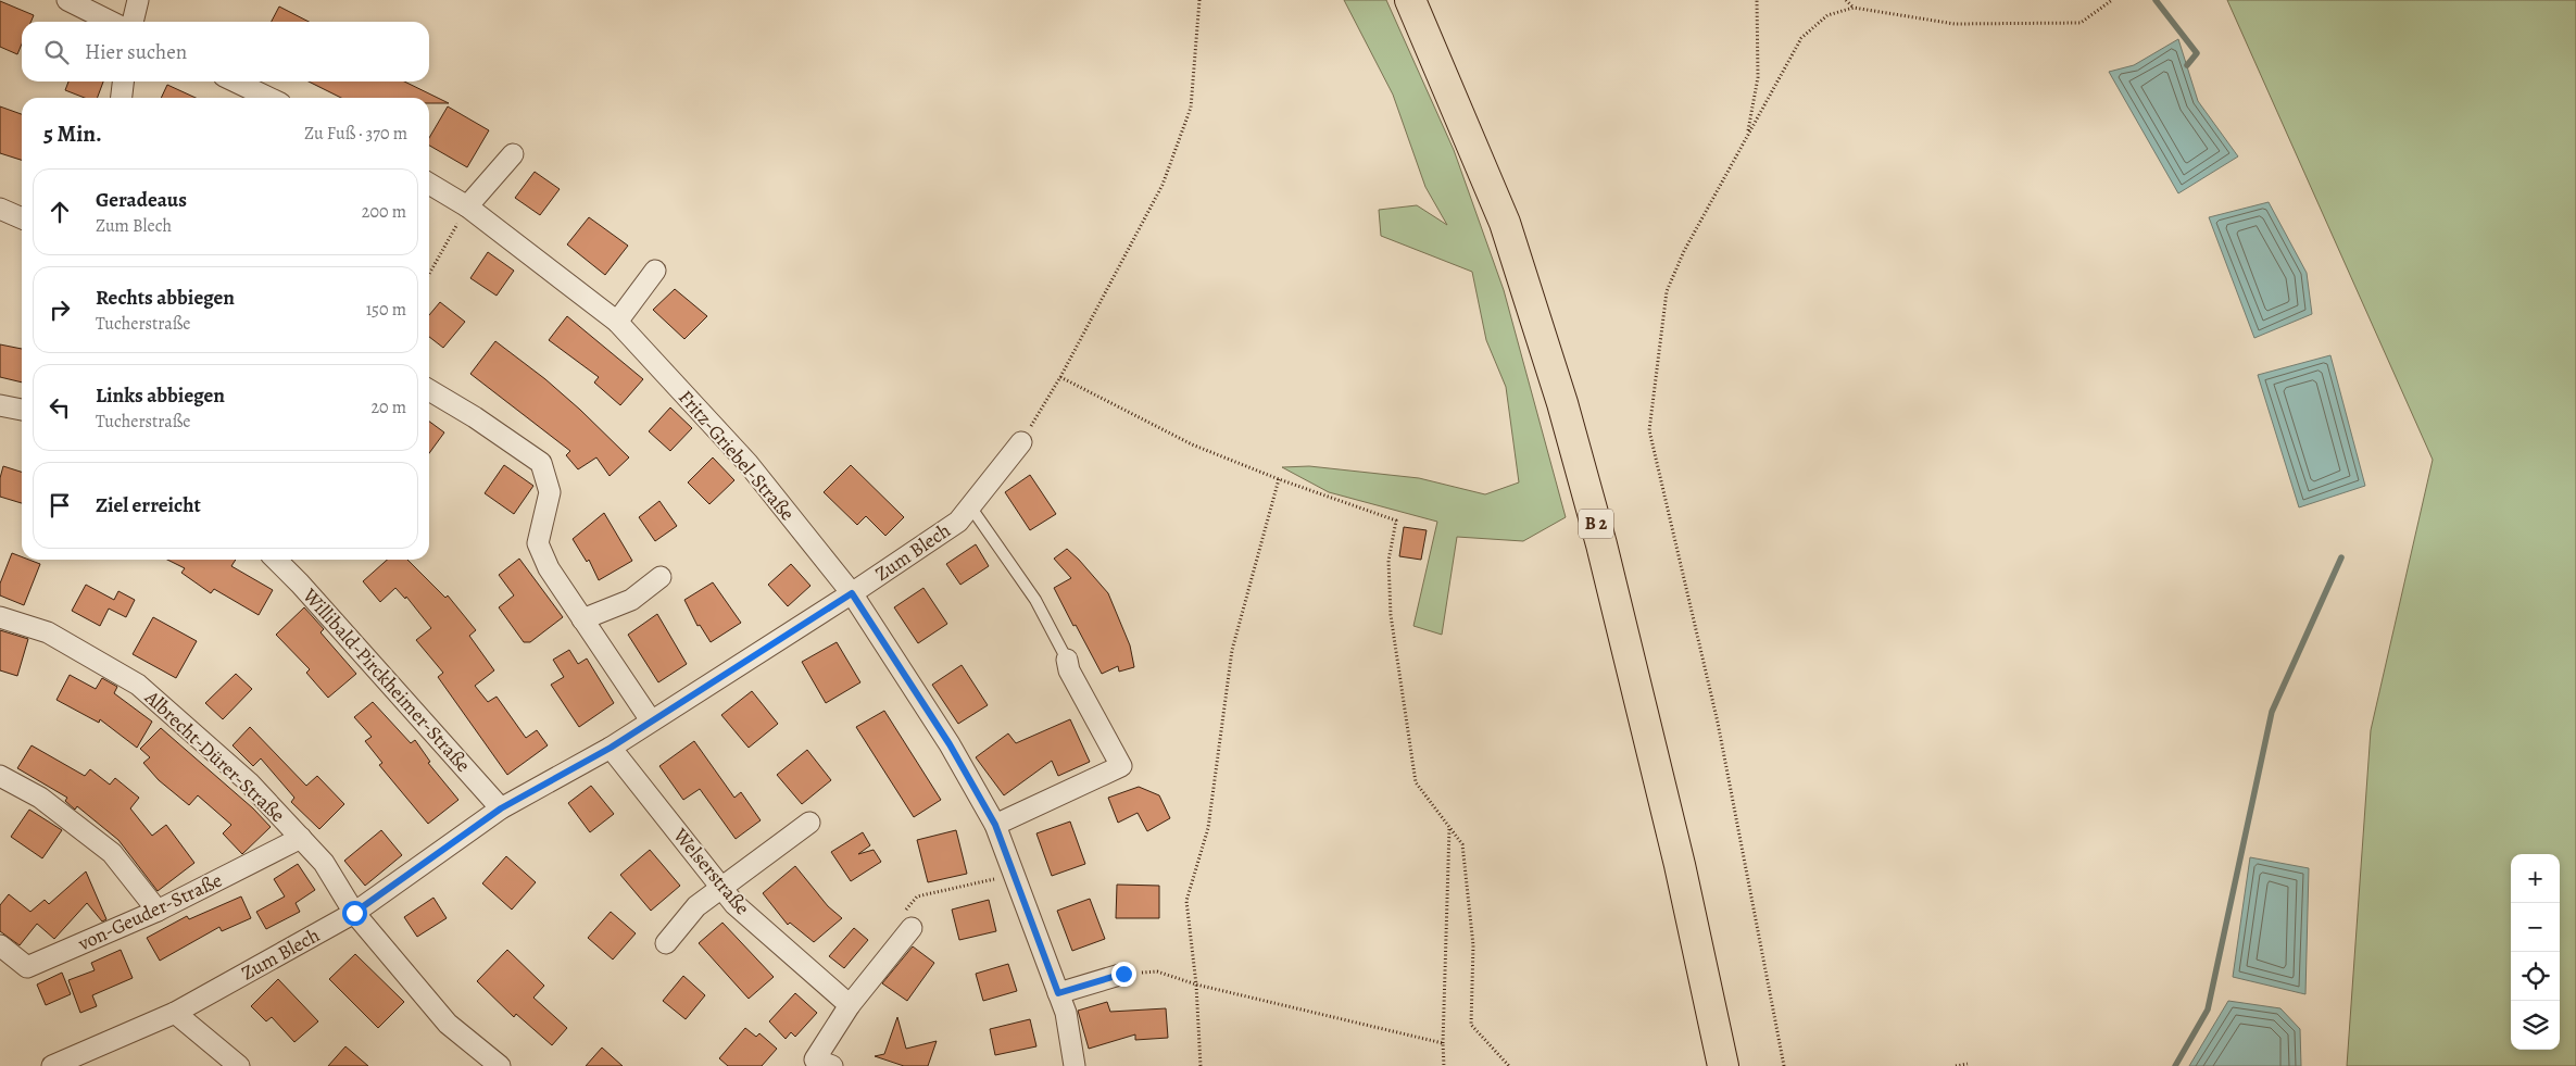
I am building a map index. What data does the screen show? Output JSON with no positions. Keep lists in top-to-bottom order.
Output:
{
  "streets": {
    "main road": ["B 2"],
    "street": [
      "Fritz-Griebel-Straße",
      "Zum Blech",
      "Willibald-Pirckheimer-Straße",
      "Albrecht-Dürer-Straße",
      "Welserstraße",
      "von-Geuder-Straße"
    ]
  },
  "crossings": [
    ["Fritz-Griebel-Straße", "Zum Blech"],
    ["Zum Blech", "Willibald-Pirckheimer-Straße"],
    ["Zum Blech", "Albrecht-Dürer-Straße"],
    ["Zum Blech", "Welserstraße"],
    ["Albrecht-Dürer-Straße", "von-Geuder-Straße"]
  ],
  "page": {
    "search": "Hier suchen",
    "heading": ["5 Min.", "Zu Fuß · 370 m"],
    "list": [
      ["Geradeaus", "Zum Blech", "200 m"],
      ["Rechts abbiegen", "Tucherstraße", "150 m"],
      ["Links abbiegen", "Tucherstraße", "20 m"],
      "Ziel erreicht"
    ],
    "map_buttons": ["+", "−"]
  }
}
